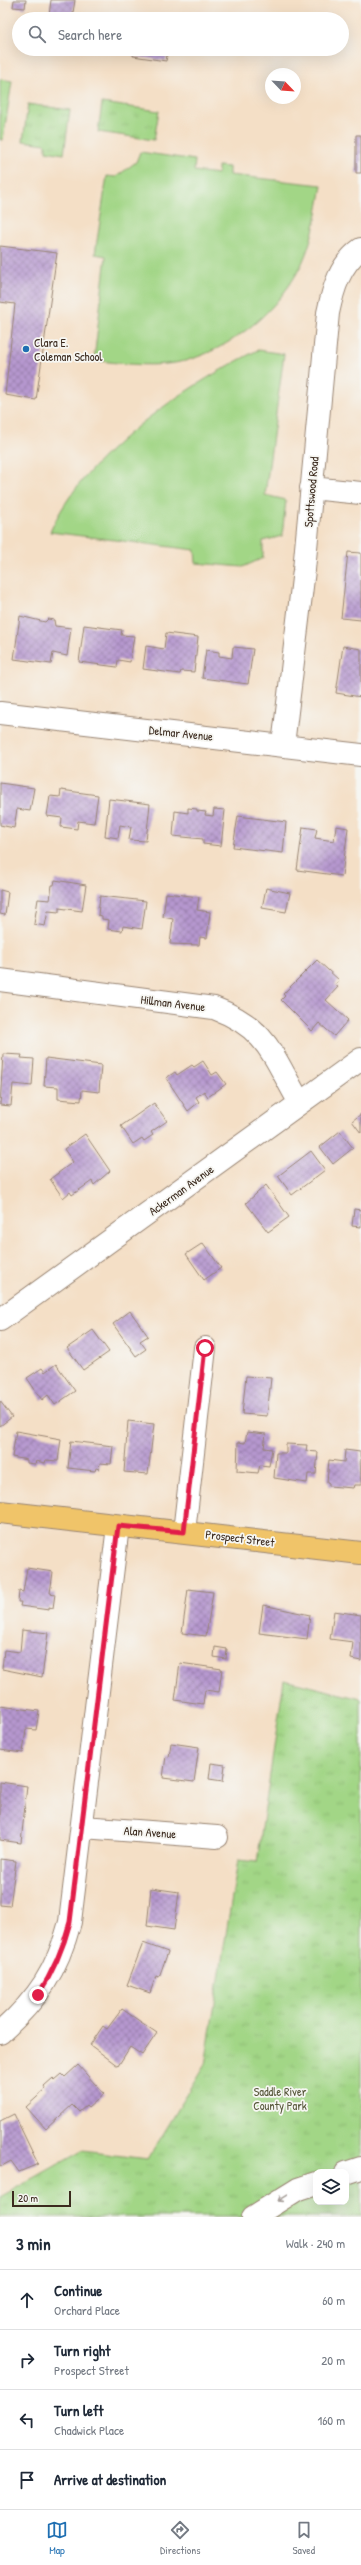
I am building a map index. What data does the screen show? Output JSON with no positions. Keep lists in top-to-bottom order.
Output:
{
  "streets": {
    "main road": ["Prospect Street"],
    "street": [
      "Spottswood Road",
      "Delmar Avenue",
      "Hillman Avenue",
      "Ackerman Avenue",
      "Alan Avenue"
    ]
  },
  "crossings": [
    ["Spottswood Road", "Delmar Avenue"],
    ["Hillman Avenue", "Ackerman Avenue"]
  ],
  "parks": ["Saddle River County Park"],
  "places": ["Clara E. Coleman School"],
  "scale_bar": "20 m",
  "north": "bottom right",
  "page": {
    "search": "Search here",
    "scale": "20 m",
    "heading": ["3 min", "Walk · 240 m"],
    "list": [
      ["Continue", "Orchard Place", "60 m"],
      ["Turn right", "Prospect Street", "20 m"],
      ["Turn left", "Chadwick Place", "160 m"],
      "Arrive at destination"
    ],
    "nav": ["Map", "Directions", "Saved"]
  }
}
